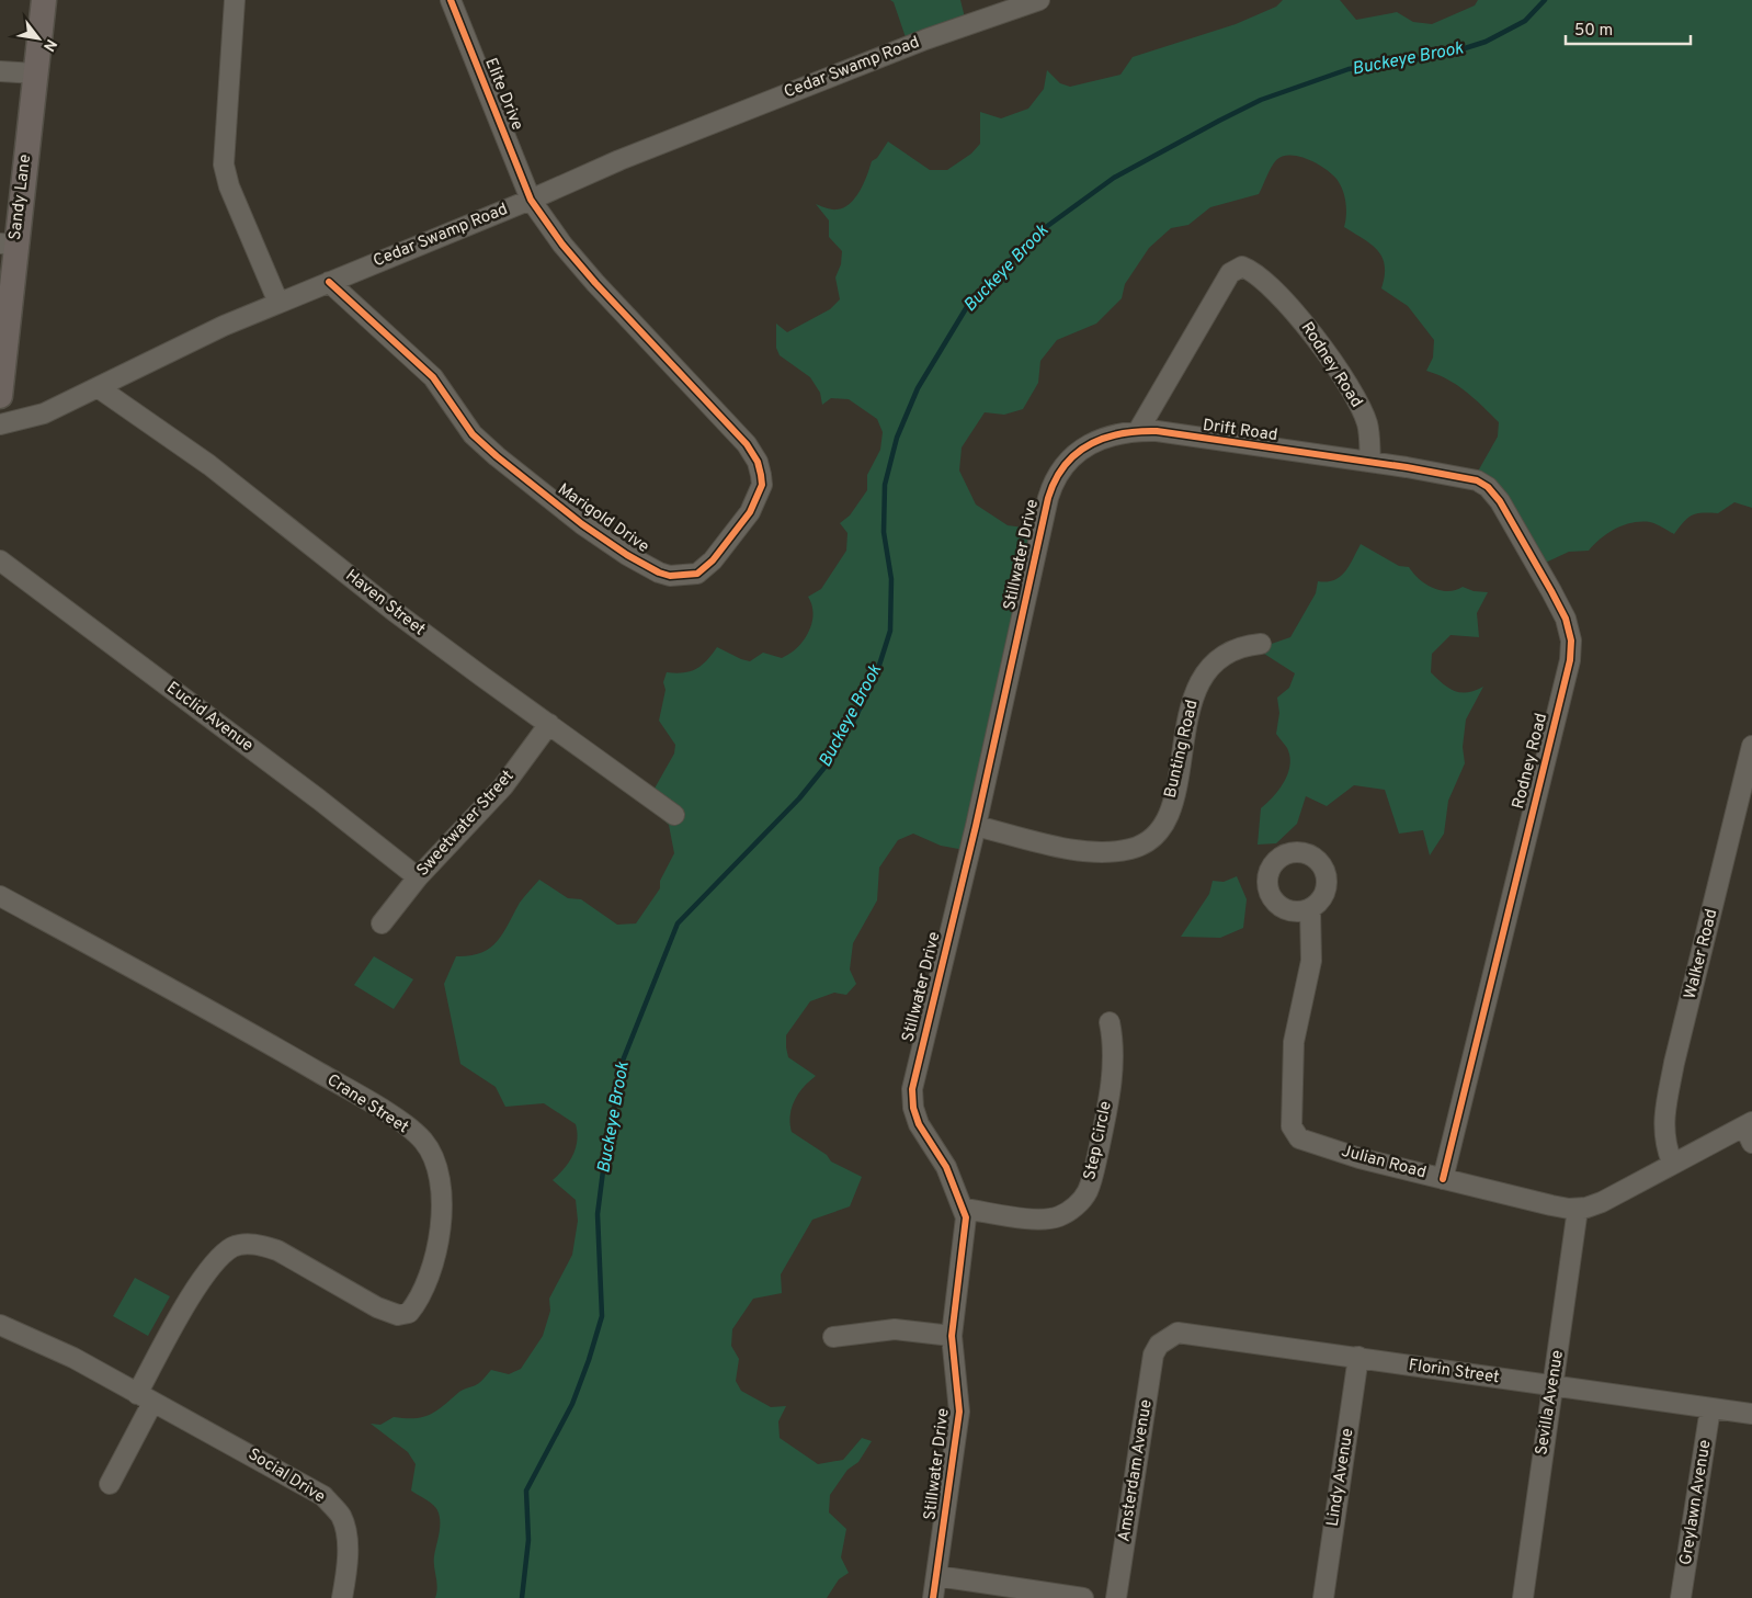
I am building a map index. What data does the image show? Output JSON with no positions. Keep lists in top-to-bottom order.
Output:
{
  "streets": {
    "main road": ["Sandy Lane"],
    "street": [
      "Cedar Swamp Road",
      "Elite Drive",
      "Rodney Road",
      "Drift Road",
      "Marigold Drive",
      "Stillwater Drive",
      "Haven Street",
      "Euclid Avenue",
      "Bunting Road",
      "Sweetwater Street",
      "Walker Road",
      "Crane Street",
      "Step Circle",
      "Julian Road",
      "Florin Street",
      "Sevilla Avenue",
      "Amsterdam Avenue",
      "Social Drive",
      "Lindy Avenue",
      "Greylawn Avenue"
    ]
  },
  "crossings": [
    ["Cedar Swamp Road", "Elite Drive"],
    ["Cedar Swamp Road", "Marigold Drive"],
    ["Cedar Swamp Road", "Haven Street"],
    ["Elite Drive", "Marigold Drive"],
    ["Rodney Road", "Drift Road"],
    ["Rodney Road", "Stillwater Drive"],
    ["Rodney Road", "Julian Road"],
    ["Drift Road", "Stillwater Drive"],
    ["Stillwater Drive", "Bunting Road"],
    ["Stillwater Drive", "Step Circle"],
    ["Haven Street", "Sweetwater Street"],
    ["Euclid Avenue", "Sweetwater Street"],
    ["Walker Road", "Julian Road"],
    ["Crane Street", "Social Drive"],
    ["Julian Road", "Sevilla Avenue"],
    ["Florin Street", "Sevilla Avenue"],
    ["Florin Street", "Amsterdam Avenue"],
    ["Florin Street", "Lindy Avenue"],
    ["Florin Street", "Greylawn Avenue"]
  ],
  "water": ["Buckeye Brook"],
  "scale_bar": "50 m",
  "north": "bottom right"
}
